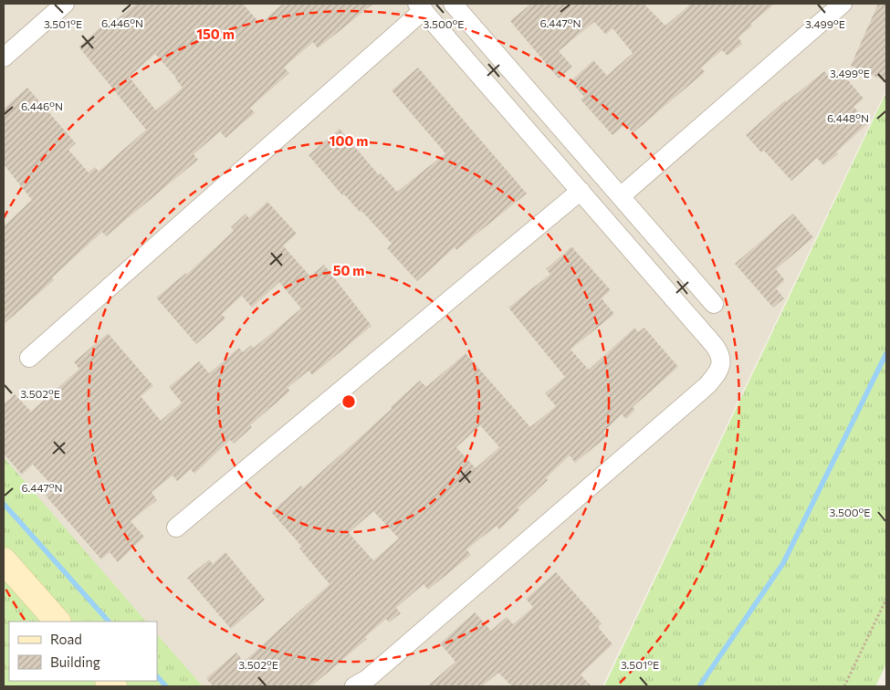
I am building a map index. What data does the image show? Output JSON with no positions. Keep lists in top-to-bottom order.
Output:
{
  "legend": ["Road", "Building"],
  "coordinates": [
    "6.446°N",
    "6.447°N",
    "3.499°E",
    "3.501°E",
    "3.500°E",
    "6.448°N",
    "3.502°E"
  ],
  "rings": ["150 m", "100 m", "50 m"]
}
